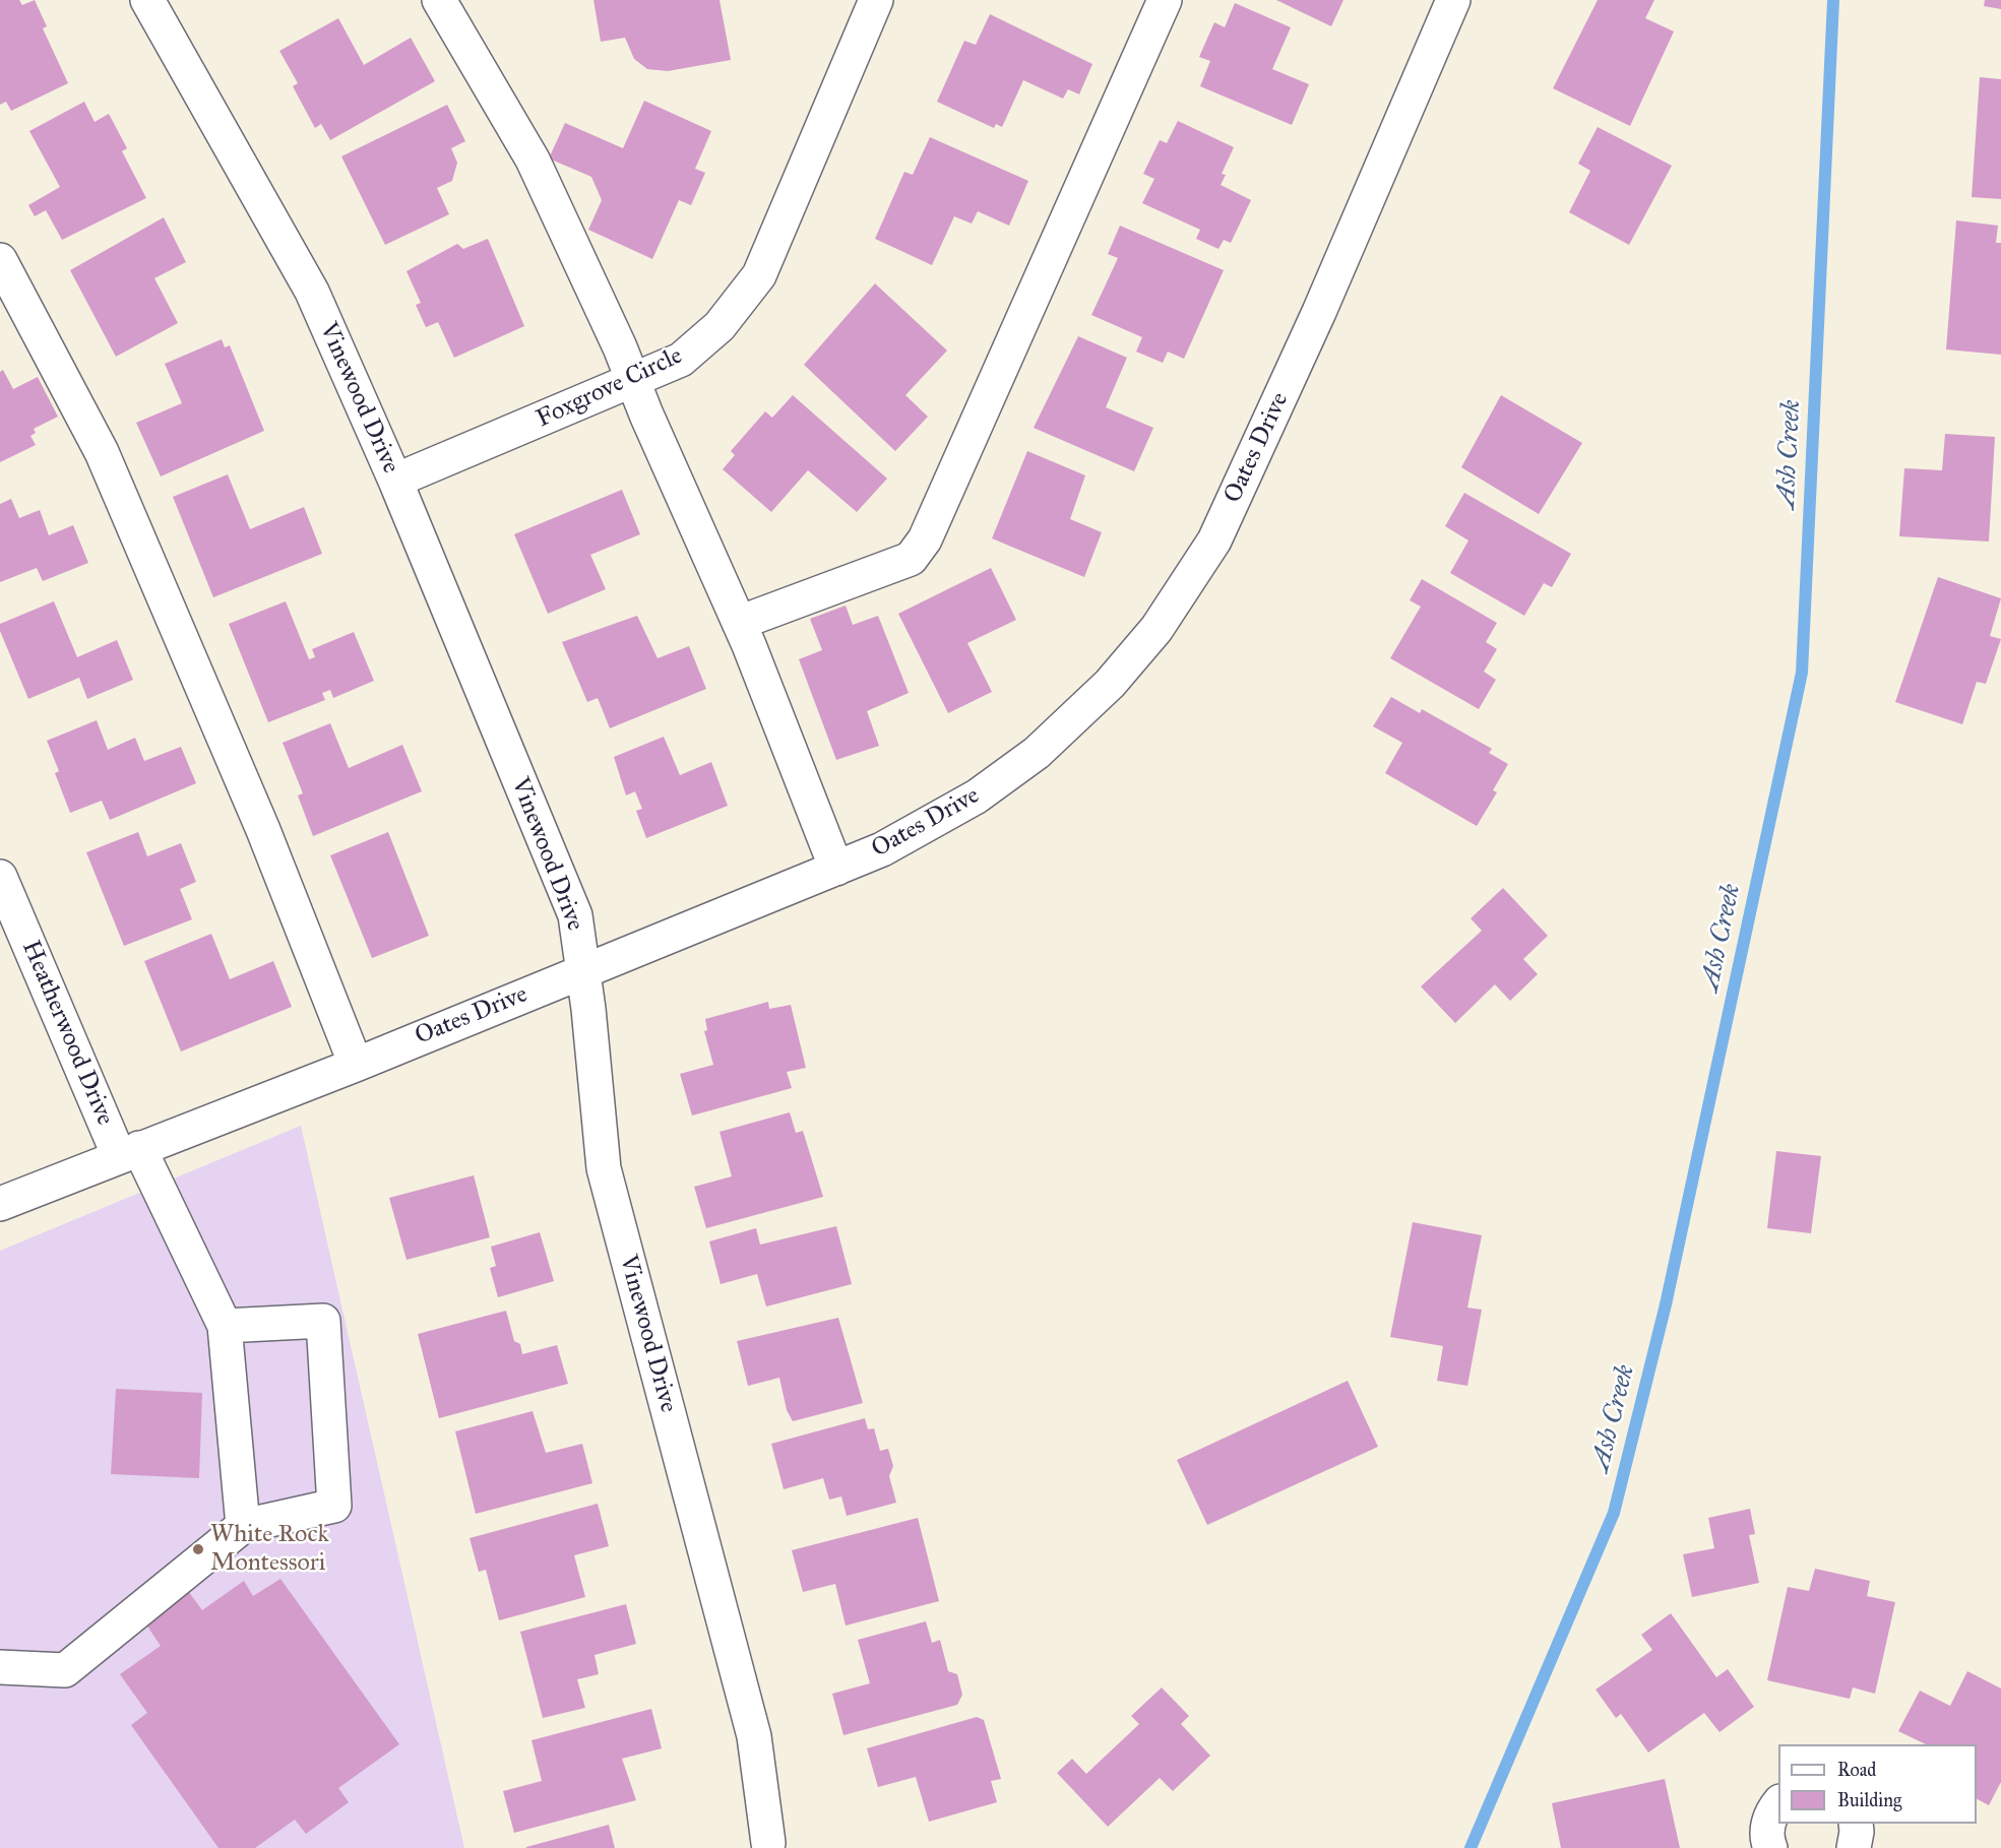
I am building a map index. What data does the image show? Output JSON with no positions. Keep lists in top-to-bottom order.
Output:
{
  "streets": {
    "street": [
      "Foxgrove Circle",
      "Vinewood Drive",
      "Oates Drive",
      "Heatherwood Drive"
    ]
  },
  "crossings": [
    ["Foxgrove Circle", "Vinewood Drive"],
    ["Vinewood Drive", "Oates Drive"],
    ["Oates Drive", "Heatherwood Drive"]
  ],
  "water": ["Ash Creek"],
  "places": ["White Rock Montessori"],
  "legend": ["Road", "Building"]
}
